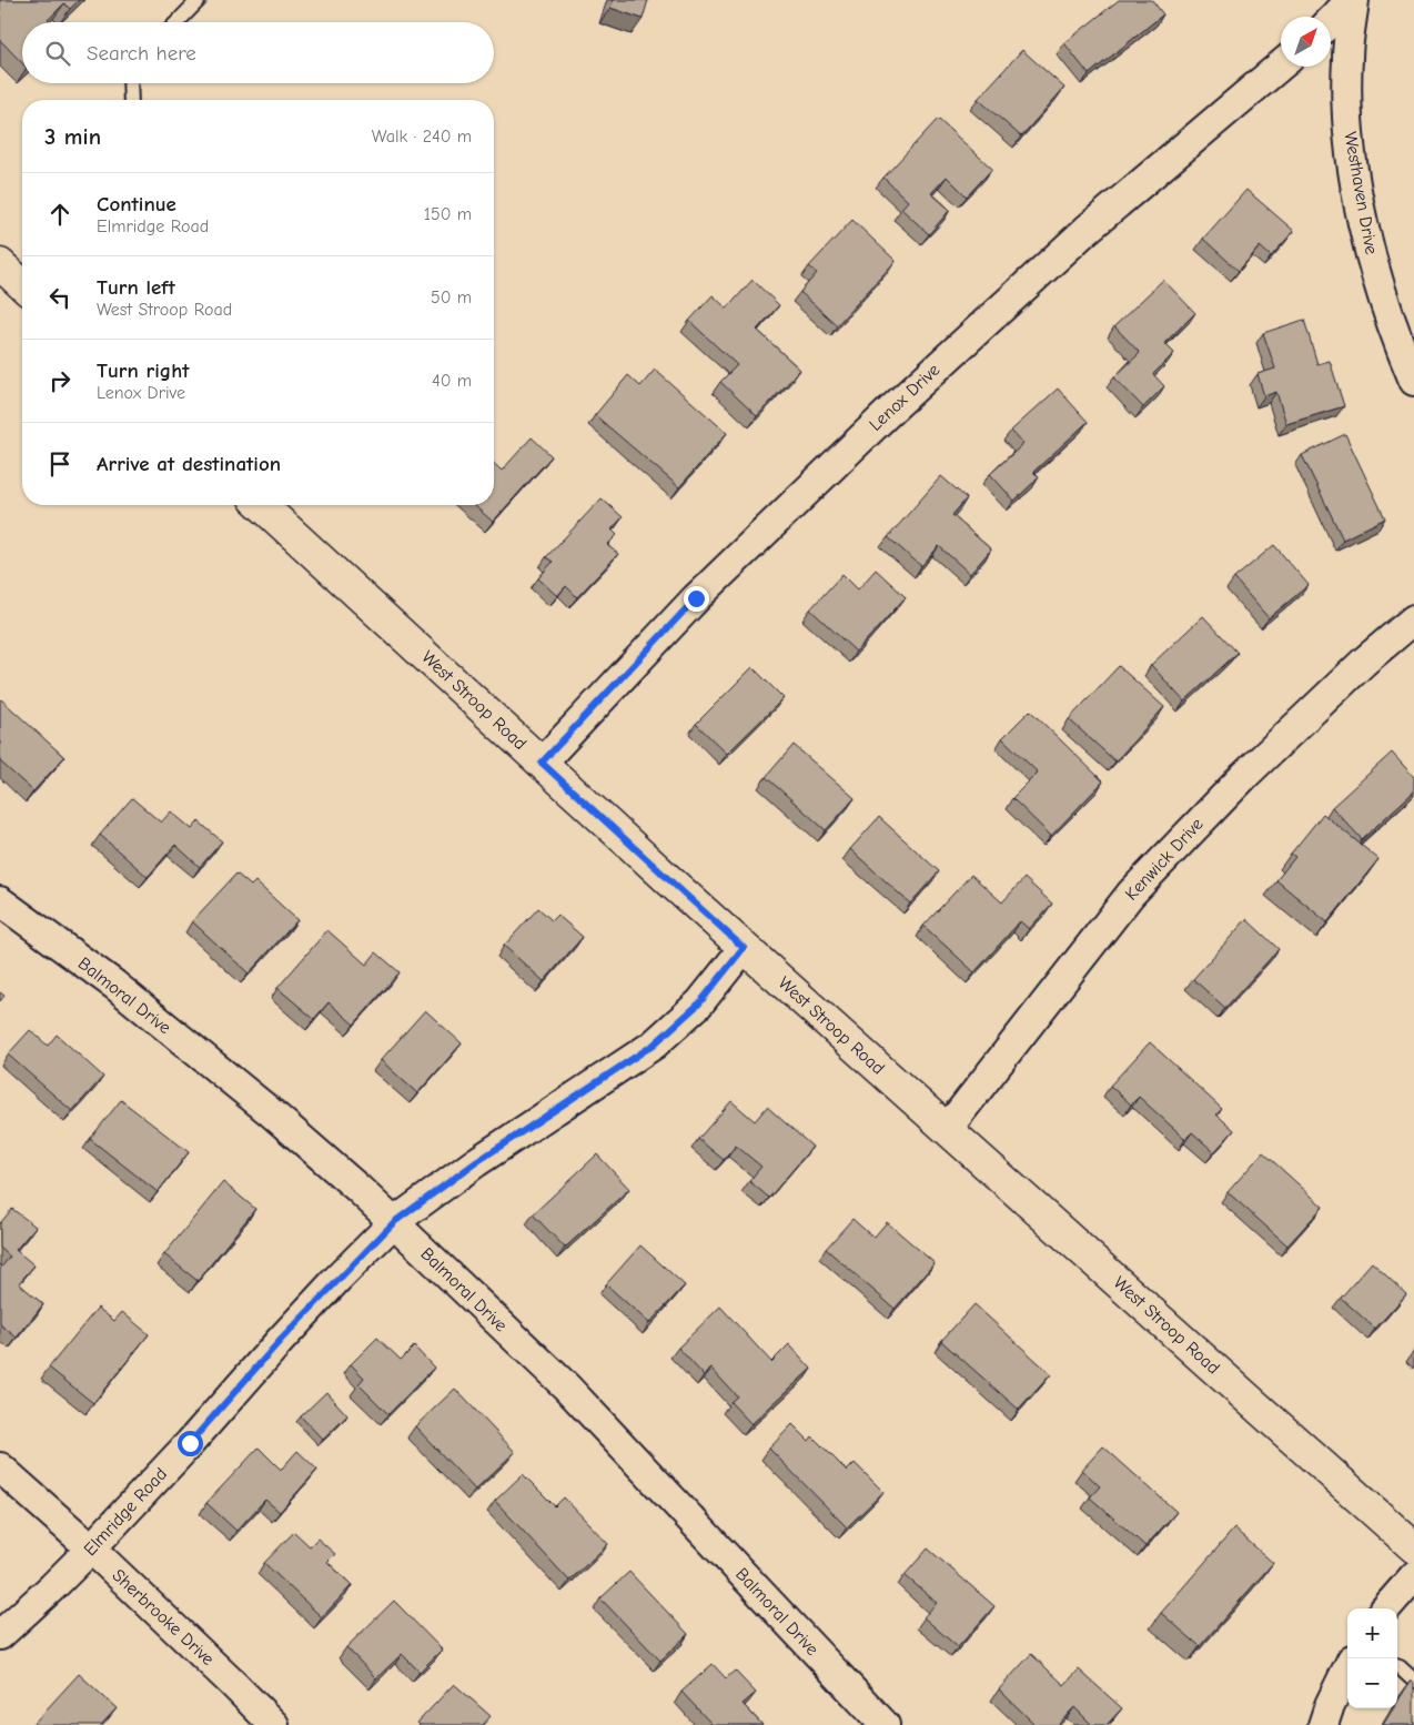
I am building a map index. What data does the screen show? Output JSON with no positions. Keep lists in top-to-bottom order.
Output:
{
  "streets": {
    "main road": ["West Stroop Road"],
    "street": [
      "Westhaven Drive",
      "Lenox Drive",
      "Kenwick Drive",
      "Balmoral Drive",
      "Elmridge Road",
      "Sherbrooke Drive"
    ]
  },
  "crossings": [
    ["Lenox Drive", "West Stroop Road"],
    ["West Stroop Road", "Kenwick Drive"],
    ["West Stroop Road", "Elmridge Road"],
    ["Balmoral Drive", "Elmridge Road"],
    ["Elmridge Road", "Sherbrooke Drive"]
  ],
  "north": "top right",
  "page": {
    "search": "Search here",
    "heading": ["3 min", "Walk · 240 m"],
    "list": [
      ["Continue", "Elmridge Road", "150 m"],
      ["Turn left", "West Stroop Road", "50 m"],
      ["Turn right", "Lenox Drive", "40 m"],
      "Arrive at destination"
    ],
    "map_buttons": ["+", "−"]
  }
}
